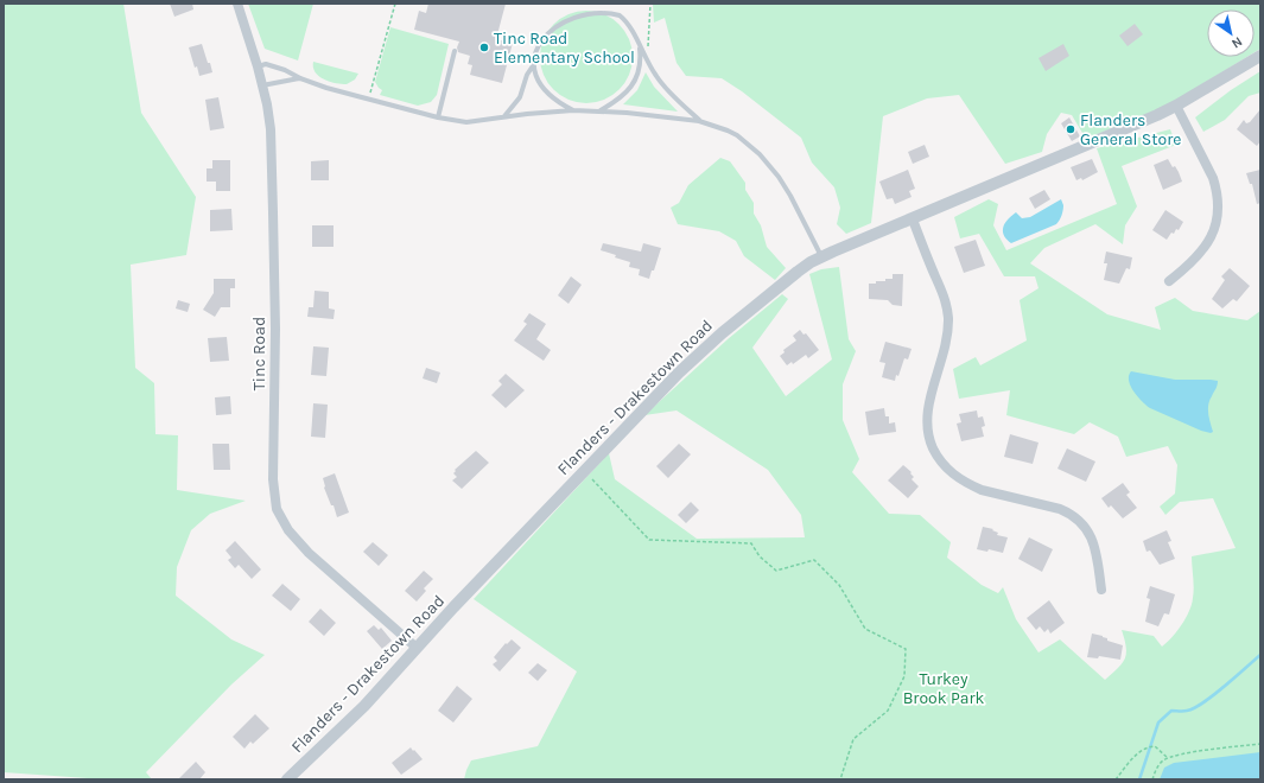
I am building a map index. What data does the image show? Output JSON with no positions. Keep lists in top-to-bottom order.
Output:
{
  "streets": {
    "street": ["Tinc Road", "Flanders - Drakestown Road"]
  },
  "crossings": [
    ["Tinc Road", "Flanders - Drakestown Road"]
  ],
  "parks": ["Turkey Brook Park"],
  "places": ["Tinc Road Elementary School", "Flanders General Store"],
  "north": "bottom right"
}
